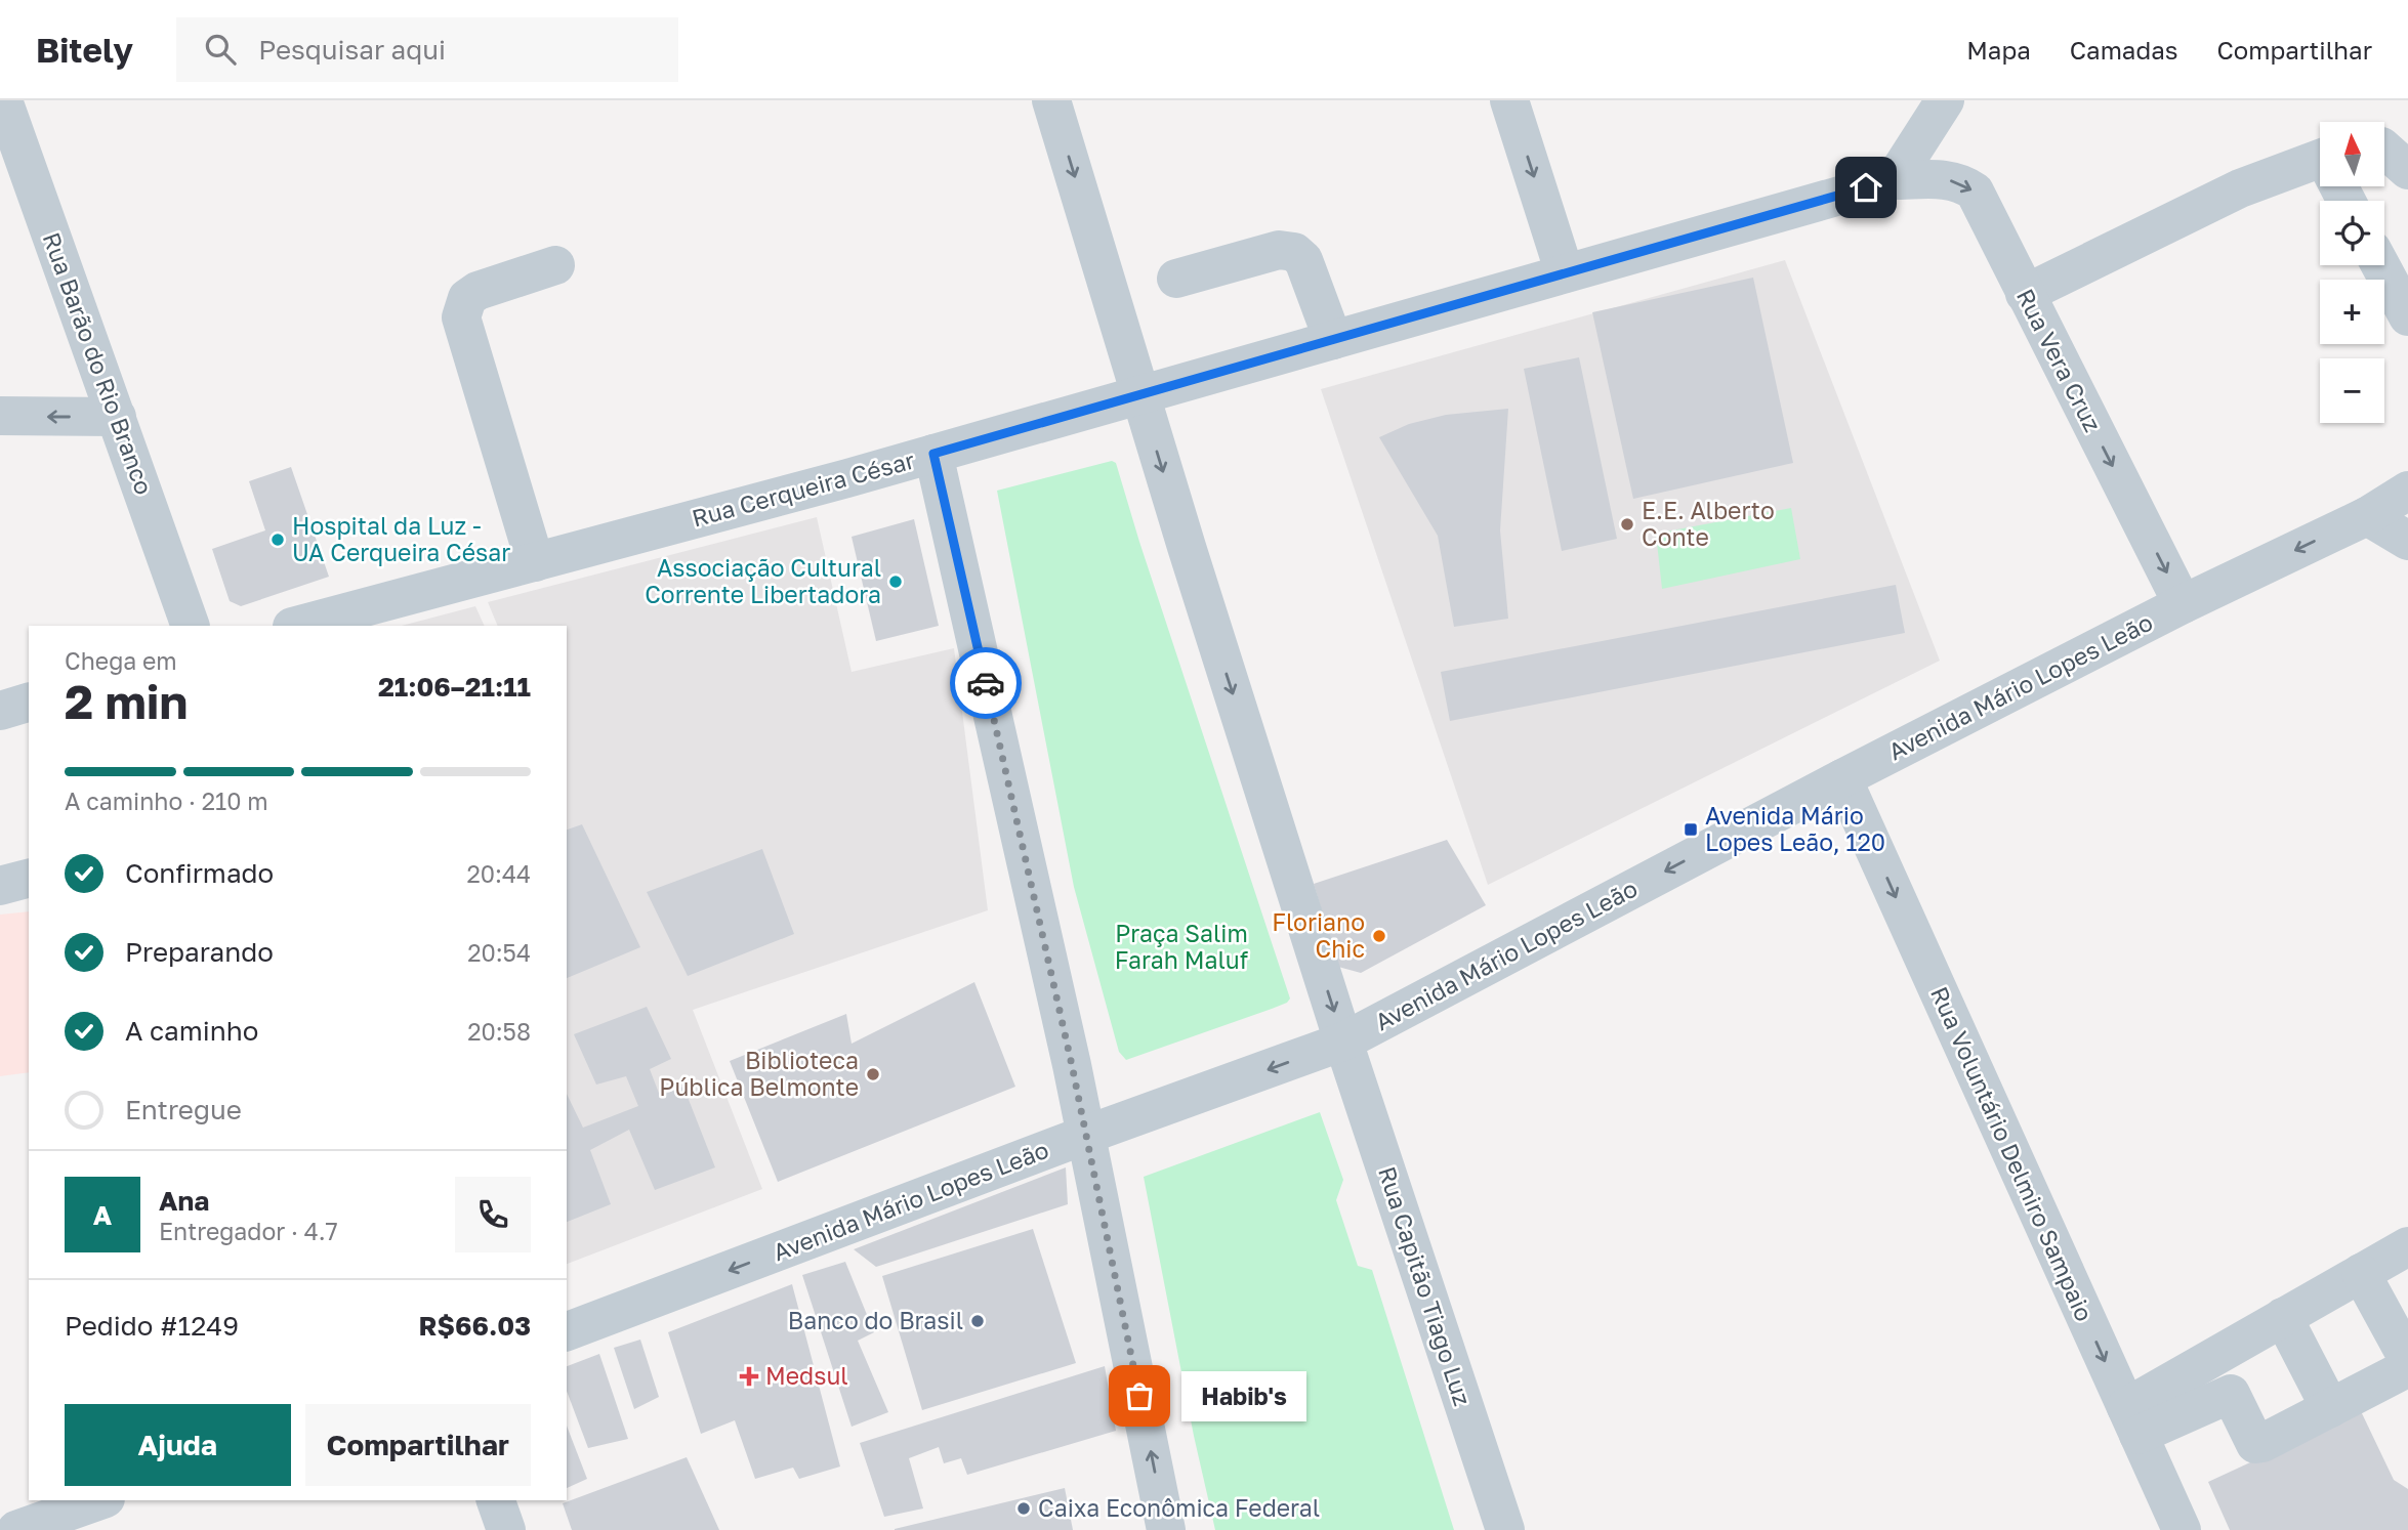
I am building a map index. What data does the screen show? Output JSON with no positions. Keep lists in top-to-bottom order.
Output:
{
  "streets": {
    "street": [
      "Rua Vera Cruz",
      "Rua Barão do Rio Branco",
      "Rua Cerqueira César",
      "Avenida Mário Lopes Leão",
      "Rua Voluntário Delmiro Sampaio",
      "Rua Capitão Tiago Luz"
    ]
  },
  "crossings": [
    ["Rua Vera Cruz", "Rua Cerqueira César"],
    ["Rua Vera Cruz", "Avenida Mário Lopes Leão"],
    ["Rua Cerqueira César", "Rua Capitão Tiago Luz"],
    ["Avenida Mário Lopes Leão", "Rua Voluntário Delmiro Sampaio"],
    ["Avenida Mário Lopes Leão", "Rua Capitão Tiago Luz"]
  ],
  "one_way": ["Rua Vera Cruz", "Avenida Mário Lopes Leão", "Rua Voluntário Delmiro Sampaio"],
  "parks": ["Praça Salim Farah Maluf"],
  "places": {
    "other": [
      "E.E. Alberto Conte",
      "Hospital da Luz - UA Cerqueira César",
      "Associação Cultural Corrente Libertadora",
      "Floriano Chic",
      "Biblioteca Pública Belmonte",
      "Banco do Brasil",
      "Habib's",
      "Caixa Econômica Federal"
    ],
    "transit": ["Avenida Mário Lopes Leão, 120"],
    "health": ["Medsul"]
  },
  "north": "top",
  "page": {
    "header": "Bitely",
    "search": "Pesquisar aqui",
    "nav": ["Mapa", "Camadas", "Compartilhar"],
    "map_buttons": ["+", "−"],
    "heading": ["2 min", "Chega em", "21:06–21:11"],
    "panel": [
      "Ana",
      "Entregador · 4.7",
      "Pedido #1249",
      "R$66.03"
    ],
    "bar": "A caminho · 210 m",
    "list": [
      ["Confirmado", "20:44"],
      ["Preparando", "20:54"],
      ["A caminho", "20:58"],
      "Entregue"
    ],
    "round": "A",
    "bubble": "Habib's",
    "buttons": ["Ajuda", "Compartilhar"]
  }
}
